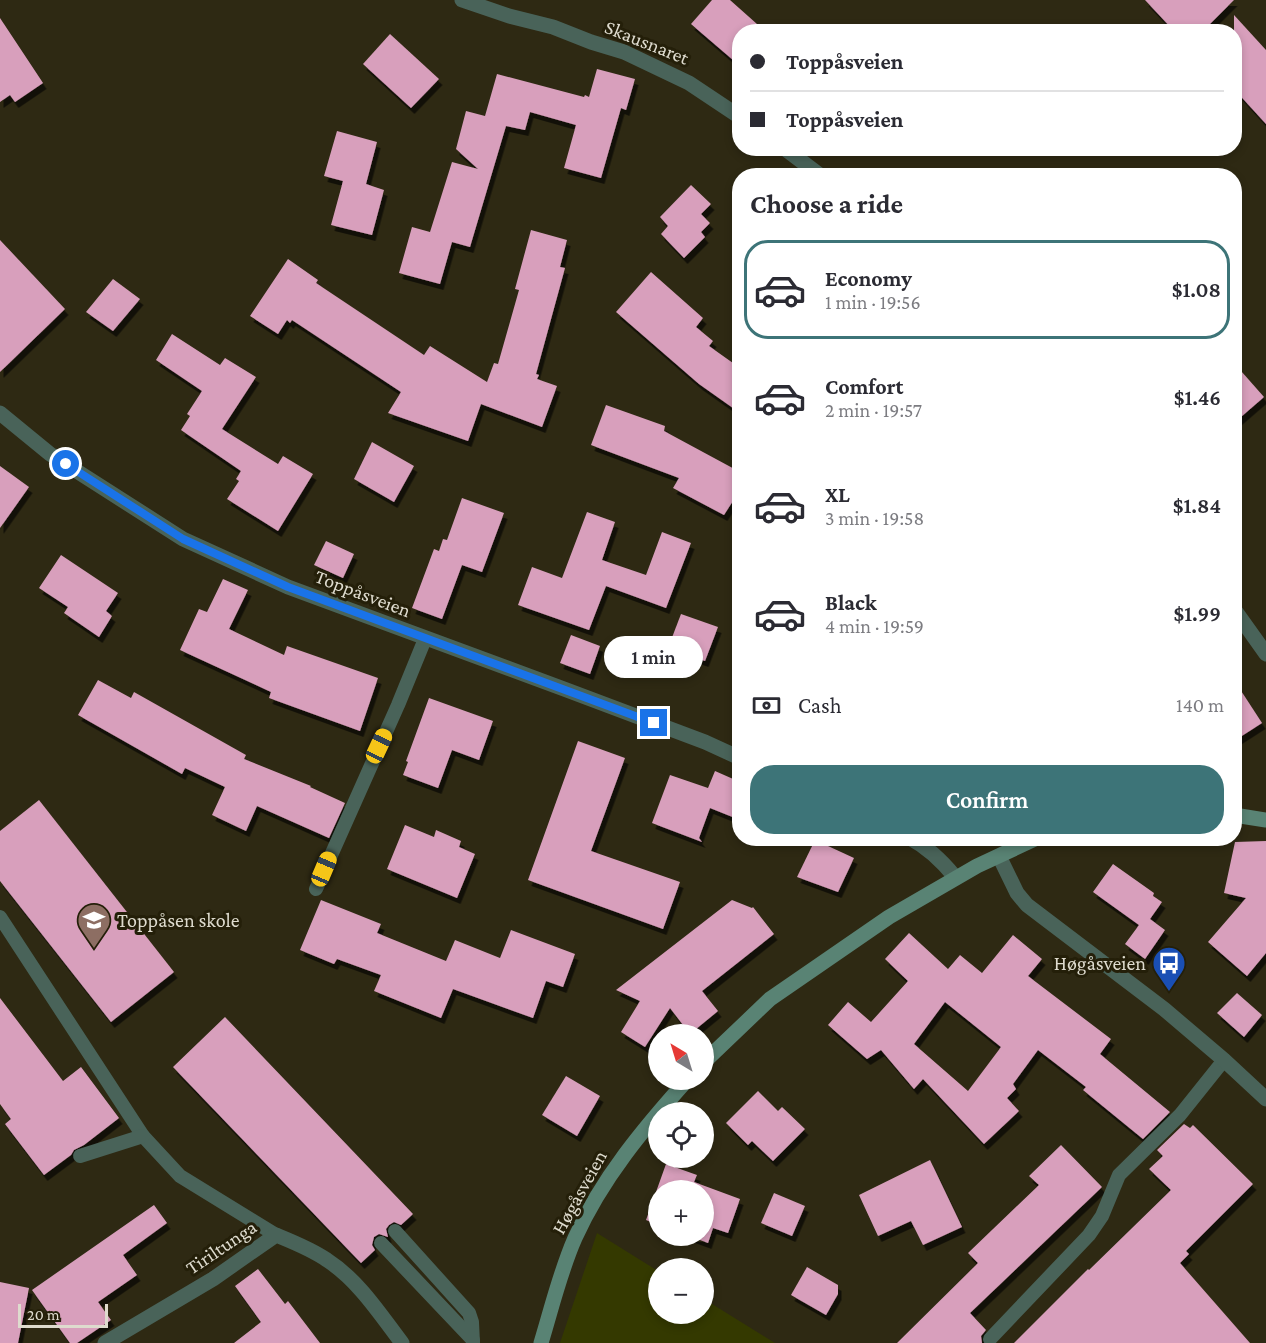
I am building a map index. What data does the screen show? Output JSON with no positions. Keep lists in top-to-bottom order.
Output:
{
  "streets": {
    "street": [
      "Skausnaret",
      "Toppåsveien",
      "Høgåsveien",
      "Tiriltunga"
    ]
  },
  "places": {
    "school or university": ["Toppåsen skole"],
    "bus stop": ["Høgåsveien"]
  },
  "scale_bar": "20 m",
  "north": "top left",
  "page": {
    "banner": ["Toppåsveien", "Toppåsveien"],
    "heading": "Choose a ride",
    "list": [
      {
        "name": "Economy",
        "note": "1 min · 19:56",
        "value": "$1.08"
      },
      {
        "name": "Comfort",
        "note": "2 min · 19:57",
        "value": "$1.46"
      },
      {
        "name": "XL",
        "note": "3 min · 19:58",
        "value": "$1.84"
      },
      {
        "name": "Black",
        "note": "4 min · 19:59",
        "value": "$1.99"
      }
    ],
    "bubble": "1 min",
    "pay": ["Cash", "140 m"],
    "buttons": "Confirm",
    "map_buttons": ["+", "−"],
    "scale": "20 m"
  }
}
